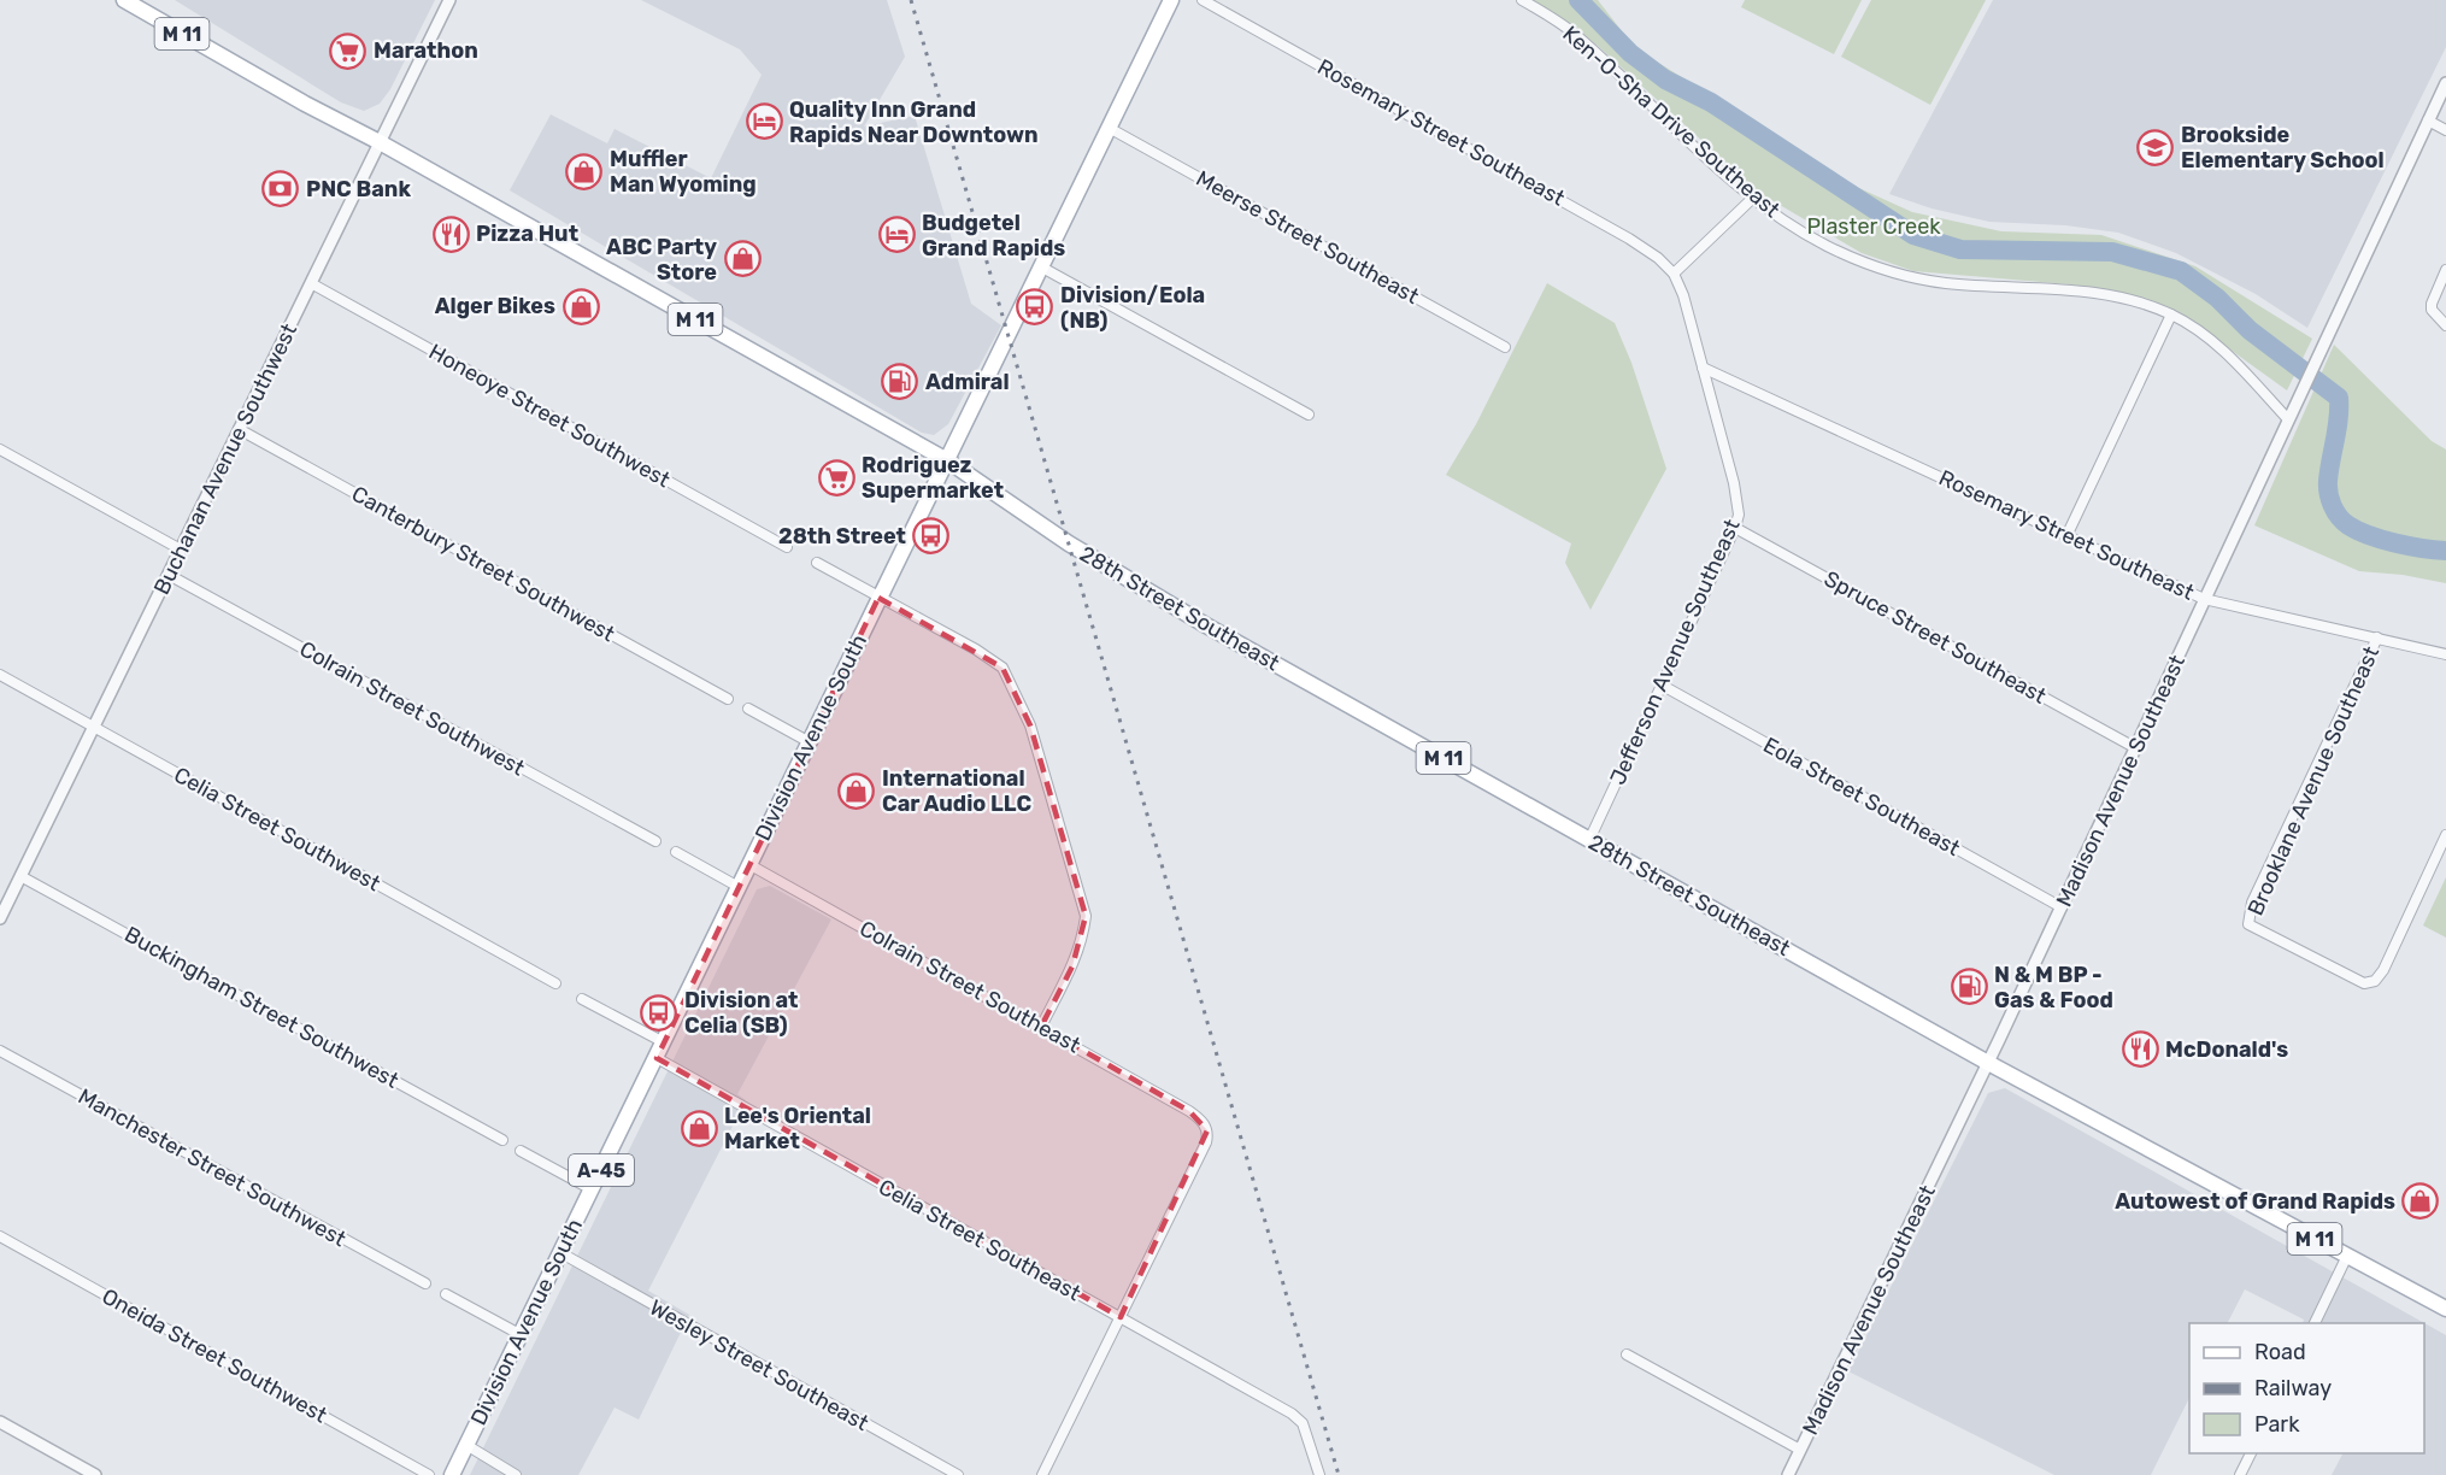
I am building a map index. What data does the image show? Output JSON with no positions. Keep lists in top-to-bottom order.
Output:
{
  "streets": {
    "main road": [
      "M 11",
      "28th Street Southeast",
      "Division Avenue South",
      "A-45"
    ],
    "street": [
      "Ken-O-Sha Drive Southeast",
      "Rosemary Street Southeast",
      "Meerse Street Southeast",
      "Honeoye Street Southwest",
      "Buchanan Avenue Southwest",
      "Canterbury Street Southwest",
      "Spruce Street Southeast",
      "Jefferson Avenue Southeast",
      "Colrain Street Southwest",
      "Madison Avenue Southeast",
      "Brooklane Avenue Southeast",
      "Eola Street Southeast",
      "Celia Street Southwest",
      "Colrain Street Southeast",
      "Buckingham Street Southwest",
      "Manchester Street Southwest",
      "Celia Street Southeast",
      "Oneida Street Southwest",
      "Wesley Street Southeast"
    ]
  },
  "crossings": [
    ["M 11", "Buchanan Avenue Southwest"],
    ["M 11", "28th Street Southeast"],
    ["M 11", "Division Avenue South"],
    ["Ken-O-Sha Drive Southeast", "Madison Avenue Southeast"],
    ["Rosemary Street Southeast", "Jefferson Avenue Southeast"],
    ["Rosemary Street Southeast", "Madison Avenue Southeast"],
    ["Rosemary Street Southeast", "Brooklane Avenue Southeast"],
    ["Meerse Street Southeast", "Division Avenue South"],
    ["Honeoye Street Southwest", "Buchanan Avenue Southwest"],
    ["Buchanan Avenue Southwest", "Canterbury Street Southwest"],
    ["Buchanan Avenue Southwest", "Colrain Street Southwest"],
    ["Buchanan Avenue Southwest", "Celia Street Southwest"],
    ["Buchanan Avenue Southwest", "Buckingham Street Southwest"],
    ["28th Street Southeast", "Jefferson Avenue Southeast"],
    ["28th Street Southeast", "Division Avenue South"],
    ["28th Street Southeast", "Madison Avenue Southeast"],
    ["Spruce Street Southeast", "Jefferson Avenue Southeast"],
    ["Spruce Street Southeast", "Madison Avenue Southeast"],
    ["Jefferson Avenue Southeast", "Eola Street Southeast"],
    ["Division Avenue South", "Colrain Street Southeast"],
    ["Division Avenue South", "Celia Street Southeast"],
    ["Division Avenue South", "Wesley Street Southeast"],
    ["Madison Avenue Southeast", "Eola Street Southeast"],
    ["Colrain Street Southeast", "Celia Street Southeast"]
  ],
  "parks": ["Plaster Creek"],
  "places": {
    "supermarket": ["Marathon", "Rodriguez Supermarket"],
    "hotel": ["Quality Inn Grand Rapids Near Downtown", "Budgetel Grand Rapids"],
    "school or university": ["Brookside Elementary School"],
    "shop": [
      "Muffler Man Wyoming",
      "ABC Party Store",
      "Alger Bikes",
      "International Car Audio LLC",
      "Lee's Oriental Market",
      "Autowest of Grand Rapids"
    ],
    "bank": ["PNC Bank"],
    "restaurant": ["Pizza Hut", "McDonald's"],
    "bus stop": ["Division/Eola (NB)", "28th Street", "Division at Celia (SB)"],
    "fuel station": ["Admiral", "N & M BP - Gas & Food"]
  },
  "legend": ["Road", "Railway", "Park"]
}
